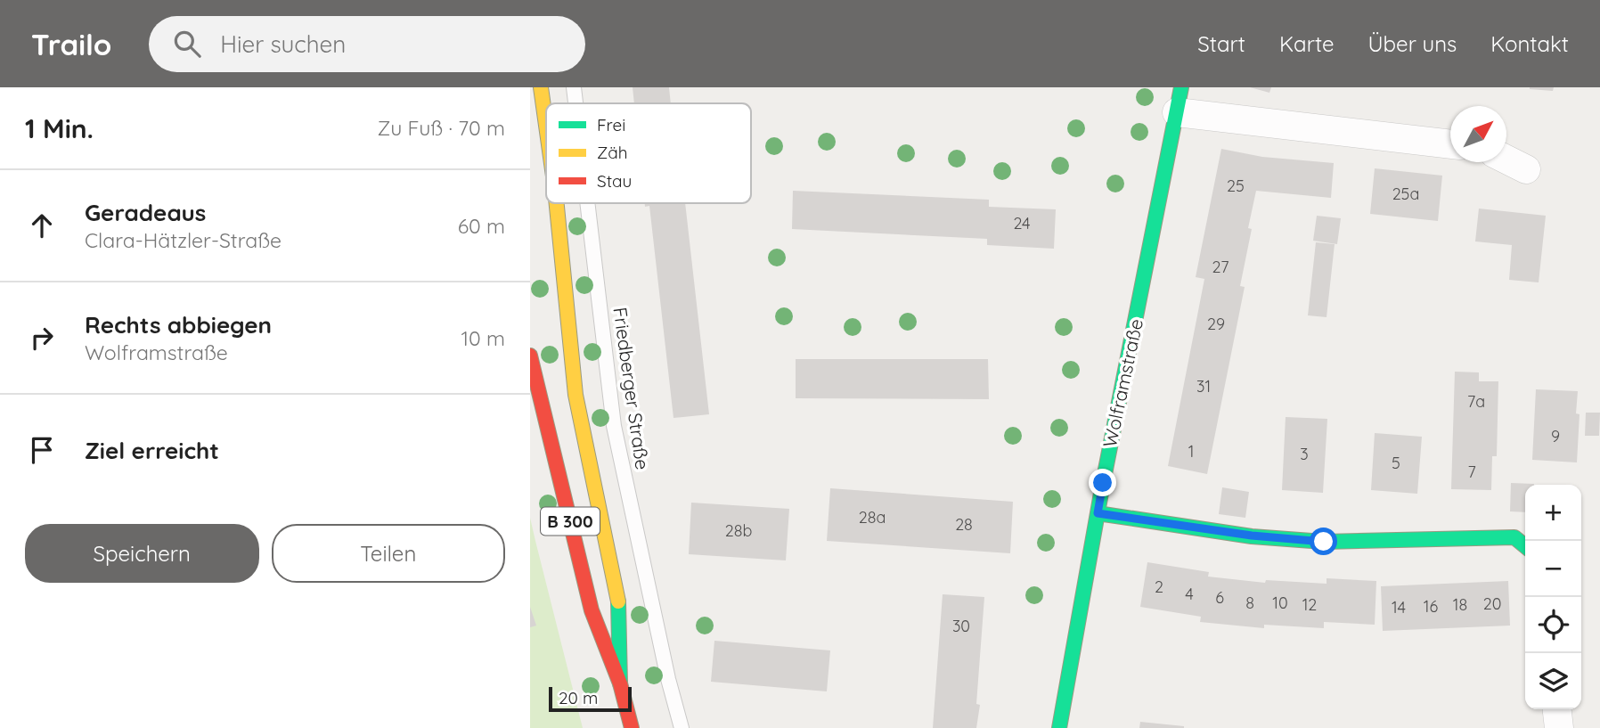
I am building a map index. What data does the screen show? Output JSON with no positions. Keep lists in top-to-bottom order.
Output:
{
  "streets": {
    "street": ["Wolframstraße", "B 300"],
    "lane": ["Friedberger Straße"]
  },
  "house_numbers": [
    "25",
    "25a",
    "24",
    "27",
    "29",
    "31",
    "7a",
    "9",
    "1",
    "3",
    "5",
    "7",
    "28a",
    "28",
    "28b",
    "2",
    "4",
    "6",
    "8",
    "10",
    "20",
    "12",
    "18",
    "16",
    "14",
    "30"
  ],
  "legend": ["Frei", "Zäh", "Stau"],
  "scale_bar": "20 m",
  "north": "top right",
  "page": {
    "header": "Trailo",
    "search": "Hier suchen",
    "nav": [
      "Start",
      "Karte",
      "Über uns",
      "Kontakt"
    ],
    "heading": ["1 Min.", "Zu Fuß · 70 m"],
    "list": [
      ["Geradeaus", "Clara-Hätzler-Straße", "60 m"],
      ["Rechts abbiegen", "Wolframstraße", "10 m"],
      "Ziel erreicht"
    ],
    "map_buttons": ["+", "−"],
    "buttons": ["Speichern", "Teilen"],
    "scale": "20 m"
  }
}
